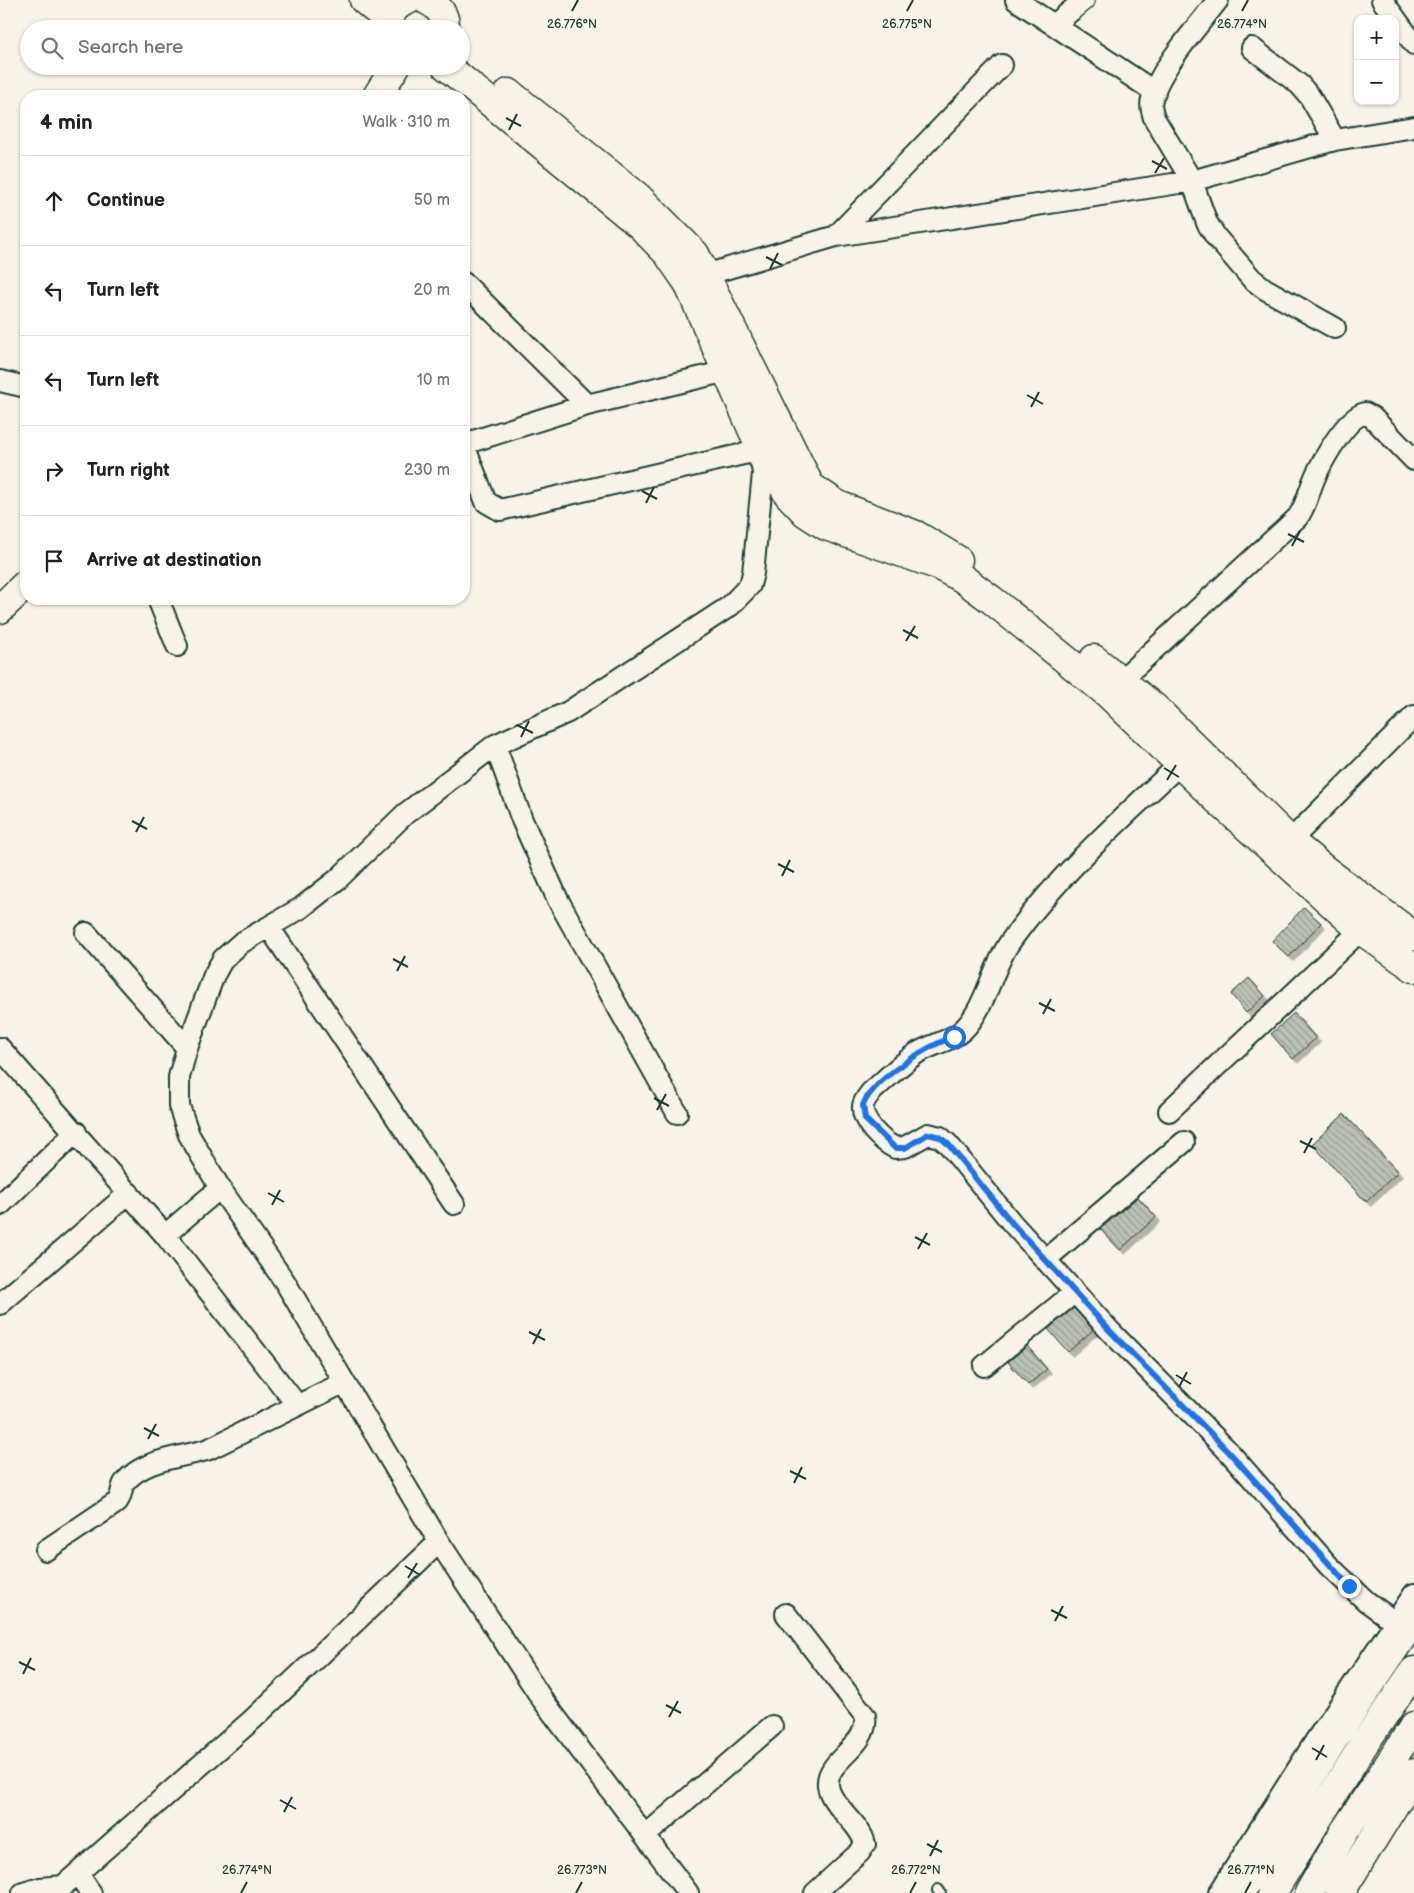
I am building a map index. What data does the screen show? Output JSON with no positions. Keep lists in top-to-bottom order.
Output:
{
  "page": {
    "map_buttons": ["+", "−"],
    "search": "Search here",
    "heading": ["4 min", "Walk · 310 m"],
    "list": [
      ["Continue", "50 m"],
      ["Turn left", "20 m"],
      ["Turn left", "10 m"],
      ["Turn right", "230 m"],
      "Arrive at destination"
    ]
  },
  "coordinates": [
    "26.776°N",
    "26.775°N",
    "26.774°N",
    "26.773°N",
    "26.772°N",
    "26.771°N"
  ]
}
